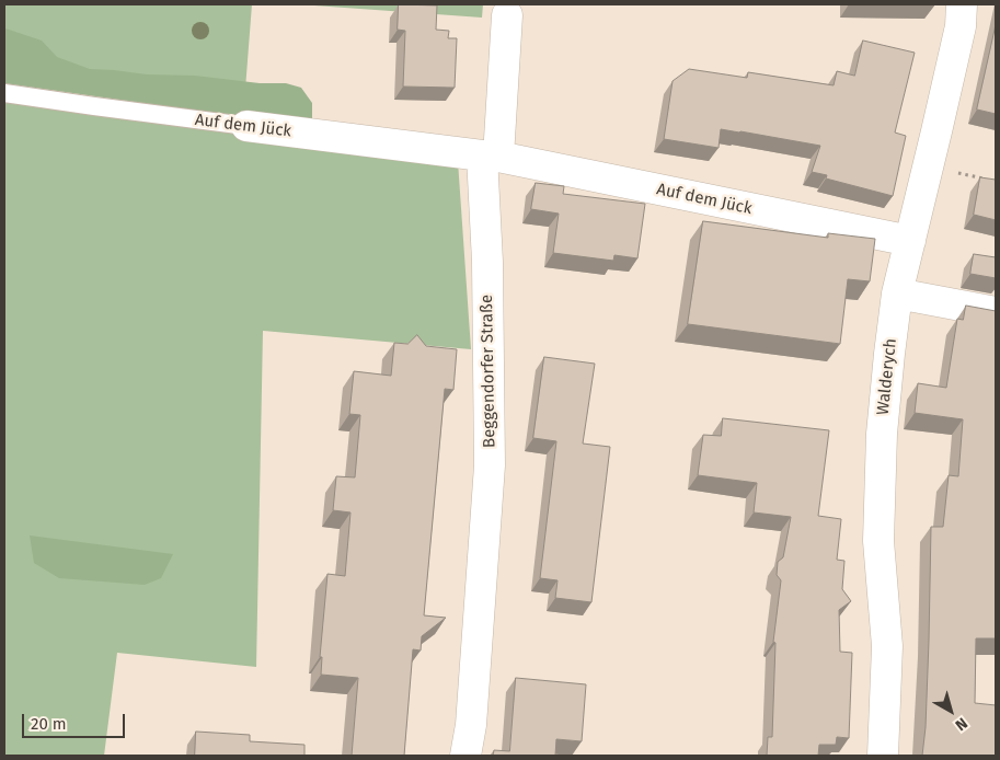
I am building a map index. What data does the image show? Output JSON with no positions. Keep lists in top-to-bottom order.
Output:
{
  "streets": {
    "street": ["Auf dem Jück", "Beggendorfer Straße", "Walderych"]
  },
  "crossings": [
    ["Auf dem Jück", "Beggendorfer Straße"],
    ["Auf dem Jück", "Walderych"]
  ],
  "scale_bar": "20 m",
  "north": "bottom right"
}
